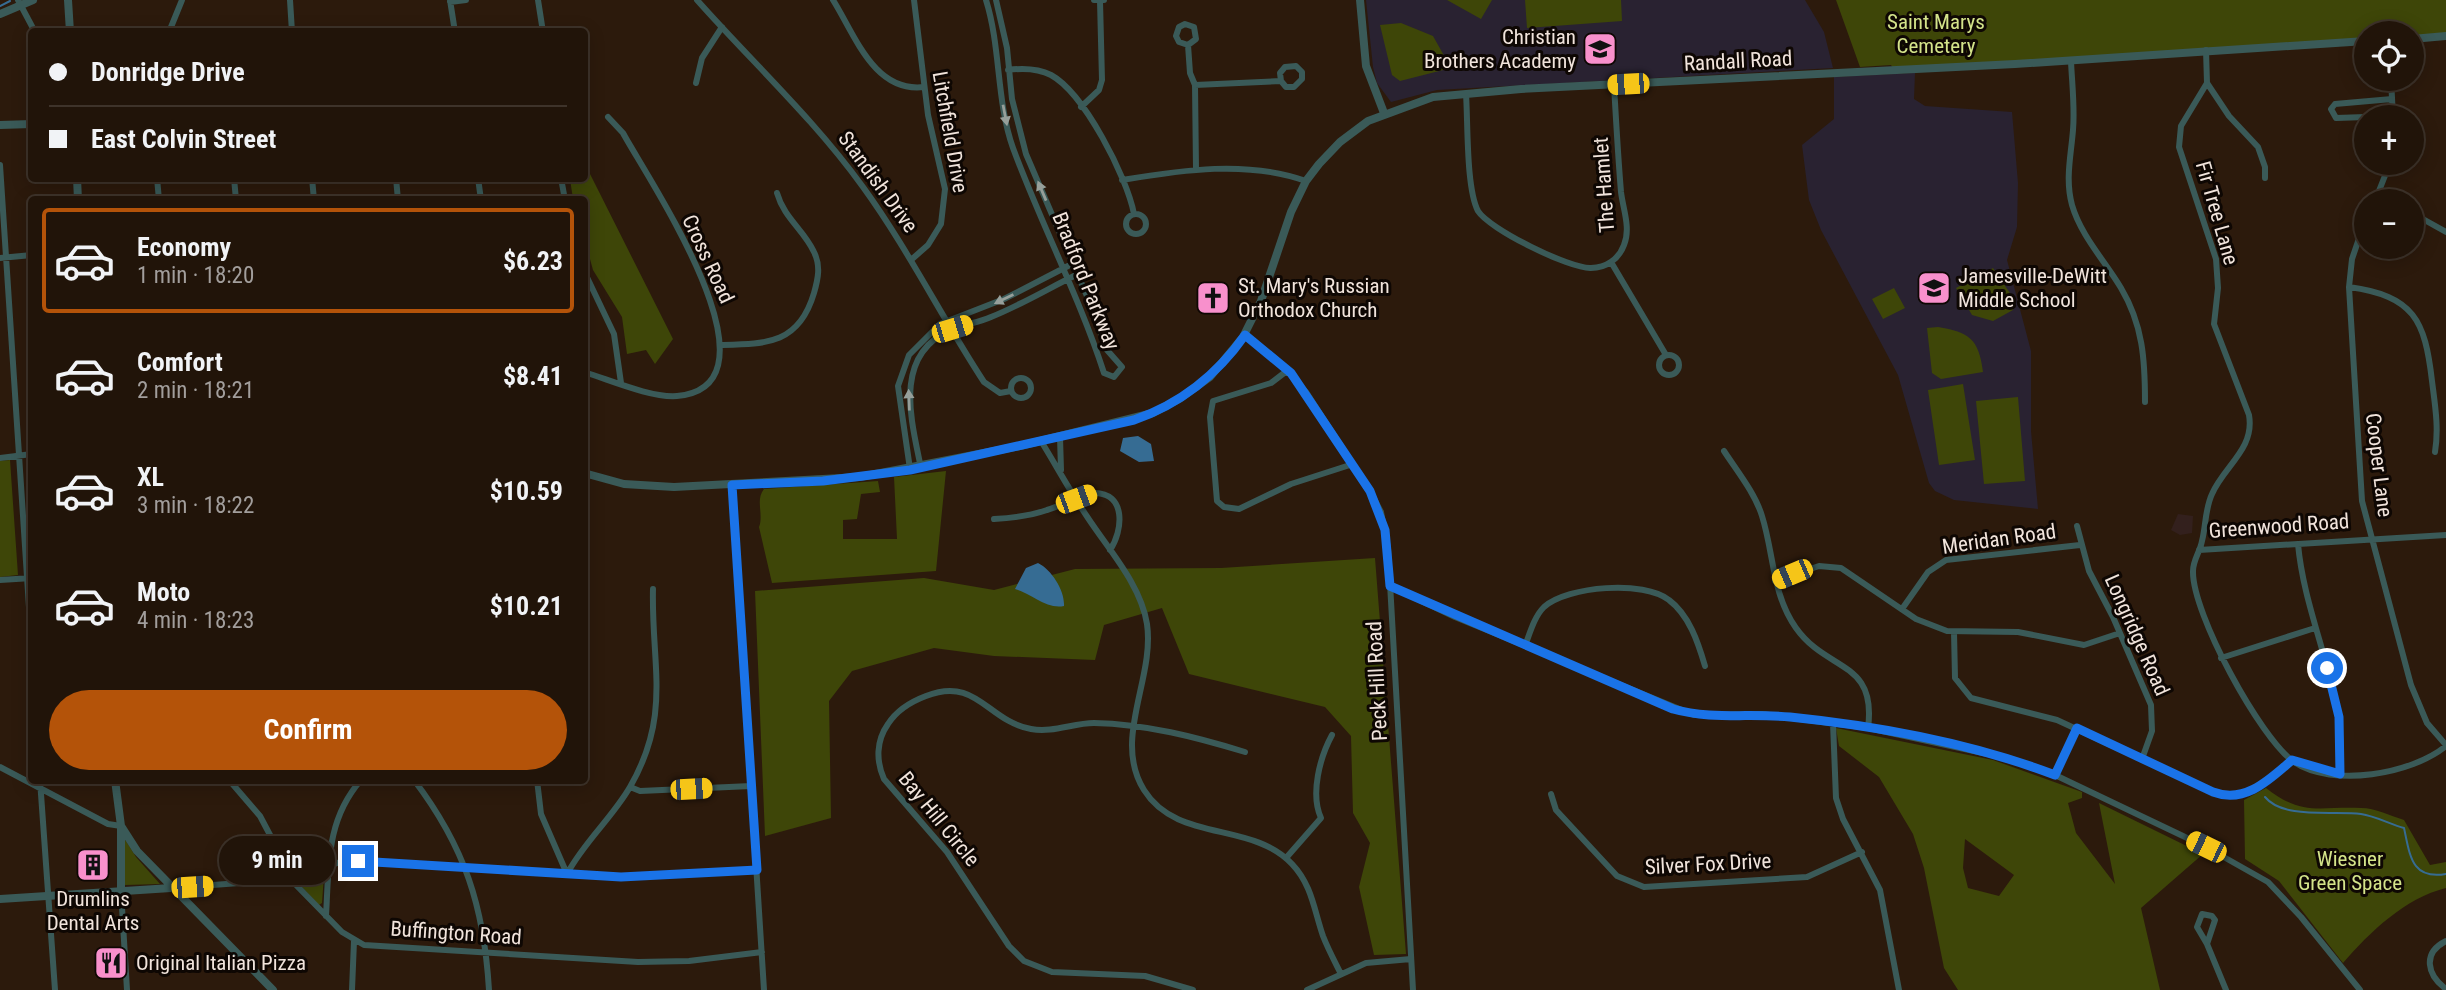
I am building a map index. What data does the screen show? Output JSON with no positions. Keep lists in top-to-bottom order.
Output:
{
  "streets": {
    "street": [
      "Randall Road",
      "Litchfield Drive",
      "Standish Drive",
      "The Hamlet",
      "Fir Tree Lane",
      "Cross Road",
      "Bradford Parkway",
      "Cooper Lane",
      "Greenwood Road",
      "Meridan Road",
      "Longridge Road",
      "Peck Hill Road",
      "Bay Hill Circle",
      "Silver Fox Drive",
      "Buffington Road"
    ]
  },
  "crossings": [
    ["Randall Road", "The Hamlet"],
    ["Randall Road", "Peck Hill Road"],
    ["Litchfield Drive", "Standish Drive"],
    ["Fir Tree Lane", "Greenwood Road"],
    ["Cooper Lane", "Greenwood Road"],
    ["Meridan Road", "Longridge Road"]
  ],
  "parks": ["Saint Marys Cemetery", "Wiesner Green Space"],
  "places": {
    "school or university": ["Christian Brothers Academy", "Jamesville-DeWitt Middle School"],
    "church": ["St. Mary's Russian Orthodox Church"],
    "building": ["Drumlins Dental Arts"],
    "restaurant": ["Original Italian Pizza"]
  },
  "page": {
    "map_buttons": ["+", "−"],
    "banner": ["Donridge Drive", "East Colvin Street"],
    "list": [
      {
        "name": "Economy",
        "note": "1 min · 18:20",
        "value": "$6.23"
      },
      {
        "name": "Comfort",
        "note": "2 min · 18:21",
        "value": "$8.41"
      },
      {
        "name": "XL",
        "note": "3 min · 18:22",
        "value": "$10.59"
      },
      {
        "name": "Moto",
        "note": "4 min · 18:23",
        "value": "$10.21"
      }
    ],
    "buttons": "Confirm",
    "bubble": "9 min"
  }
}
